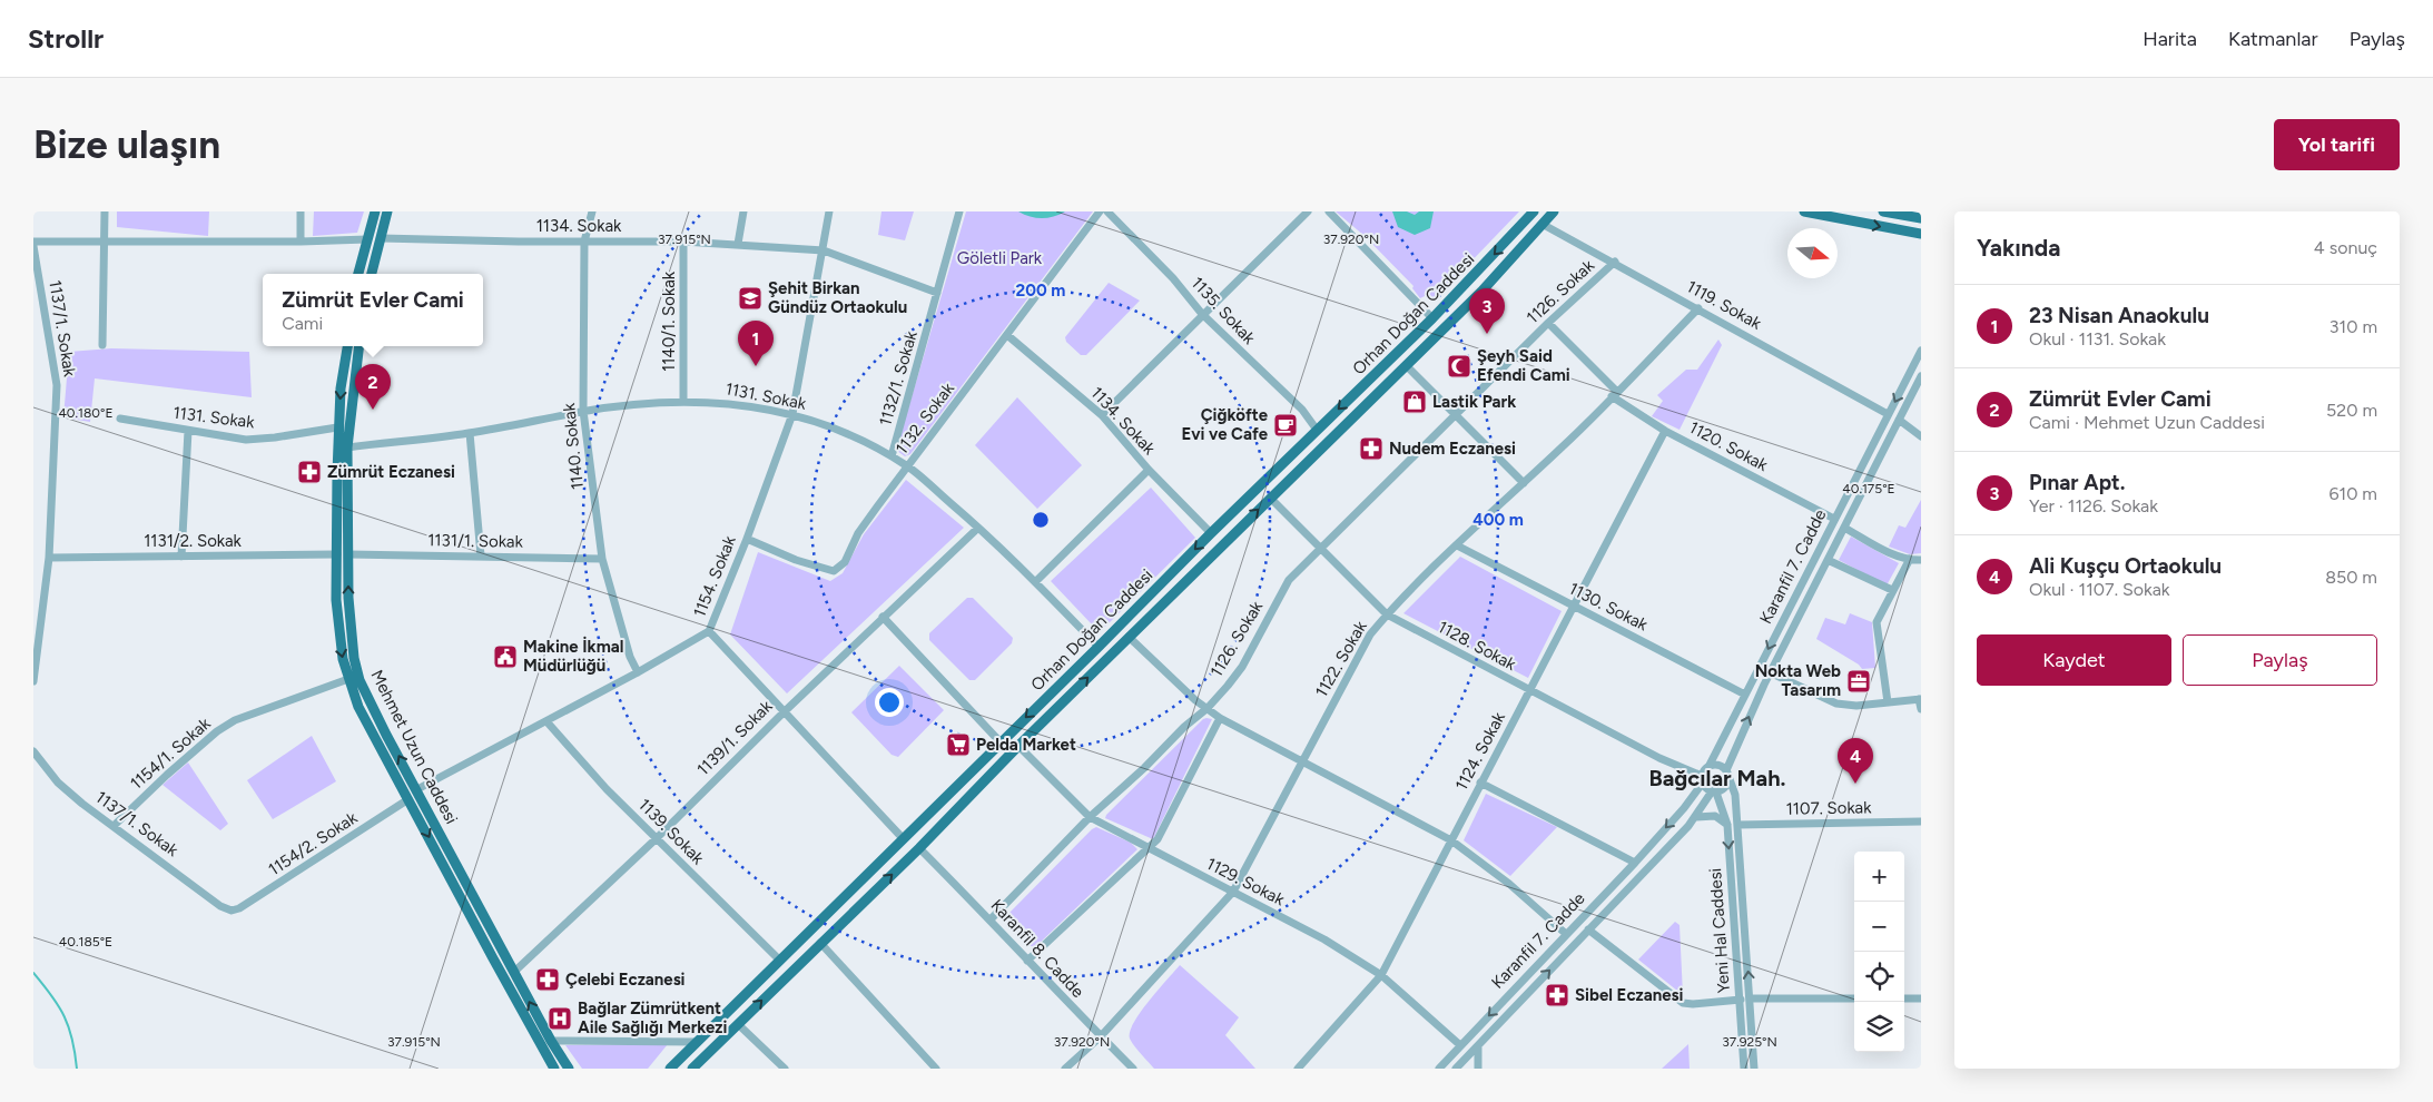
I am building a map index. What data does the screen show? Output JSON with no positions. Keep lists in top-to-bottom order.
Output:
{
  "streets": {
    "main road": ["Orhan Doğan Caddesi", "Mehmet Uzun Caddesi"],
    "street": [
      "1134. Sokak",
      "1126. Sokak",
      "1119. Sokak",
      "1135. Sokak",
      "1140/1. Sokak",
      "1137/1. Sokak",
      "1132/1. Sokak",
      "1131. Sokak",
      "1132. Sokak",
      "1140. Sokak",
      "1120. Sokak",
      "1131/2. Sokak",
      "1131/1. Sokak",
      "Karanfil 7. Cadde",
      "1154. Sokak",
      "1130. Sokak",
      "1128. Sokak",
      "1122. Sokak",
      "1139/1. Sokak",
      "1124. Sokak",
      "1154/1. Sokak",
      "1107. Sokak",
      "1139. Sokak",
      "1154/2. Sokak",
      "1129. Sokak",
      "Yeni Hal Caddesi",
      "Karanfil 8. Cadde"
    ]
  },
  "crossings": [
    ["1134. Sokak", "Orhan Doğan Caddesi"],
    ["1134. Sokak", "1140/1. Sokak"],
    ["1134. Sokak", "1132/1. Sokak"],
    ["1134. Sokak", "1132. Sokak"],
    ["1134. Sokak", "1140. Sokak"],
    ["1134. Sokak", "1154. Sokak"],
    ["1126. Sokak", "1119. Sokak"],
    ["1126. Sokak", "1120. Sokak"],
    ["1126. Sokak", "1128. Sokak"],
    ["1126. Sokak", "1129. Sokak"],
    ["1126. Sokak", "Karanfil 8. Cadde"],
    ["1119. Sokak", "Karanfil 7. Cadde"],
    ["1119. Sokak", "1122. Sokak"],
    ["1135. Sokak", "Orhan Doğan Caddesi"],
    ["Orhan Doğan Caddesi", "1131. Sokak"],
    ["Orhan Doğan Caddesi", "1139. Sokak"],
    ["1140/1. Sokak", "1131. Sokak"],
    ["1137/1. Sokak", "1131/2. Sokak"],
    ["1137/1. Sokak", "1154/1. Sokak"],
    ["1137/1. Sokak", "1154/2. Sokak"],
    ["1132/1. Sokak", "1131. Sokak"],
    ["1131. Sokak", "1132. Sokak"],
    ["1131. Sokak", "1140. Sokak"],
    ["1131. Sokak", "1154. Sokak"],
    ["1131. Sokak", "1139/1. Sokak"],
    ["1131. Sokak", "Mehmet Uzun Caddesi"],
    ["1132. Sokak", "1154. Sokak"],
    ["1140. Sokak", "1131/1. Sokak"],
    ["1140. Sokak", "1154. Sokak"],
    ["1120. Sokak", "Karanfil 7. Cadde"],
    ["1120. Sokak", "1122. Sokak"],
    ["1120. Sokak", "1124. Sokak"],
    ["1131/1. Sokak", "Mehmet Uzun Caddesi"],
    ["Karanfil 7. Cadde", "1130. Sokak"],
    ["Karanfil 7. Cadde", "1128. Sokak"],
    ["Karanfil 7. Cadde", "1129. Sokak"],
    ["Karanfil 7. Cadde", "Yeni Hal Caddesi"],
    ["1154. Sokak", "Mehmet Uzun Caddesi"],
    ["1154. Sokak", "1139. Sokak"],
    ["1130. Sokak", "1122. Sokak"],
    ["1130. Sokak", "1124. Sokak"],
    ["1128. Sokak", "1122. Sokak"],
    ["1128. Sokak", "1124. Sokak"],
    ["1128. Sokak", "Yeni Hal Caddesi"],
    ["1122. Sokak", "1129. Sokak"],
    ["1122. Sokak", "Karanfil 8. Cadde"],
    ["1139/1. Sokak", "Mehmet Uzun Caddesi"],
    ["1139/1. Sokak", "1139. Sokak"],
    ["1124. Sokak", "1129. Sokak"]
  ],
  "districts": ["Bağcılar Mah."],
  "parks": ["Göletli Park"],
  "places": {
    "school or university": ["Şehit Birkan Gündüz Ortaokulu"],
    "mosque": ["Şeyh Said Efendi Cami"],
    "shop": ["Lastik Park"],
    "cafe": ["Çiğköfte Evi ve Cafe"],
    "pharmacy": [
      "Nudem Eczanesi",
      "Zümrüt Eczanesi",
      "Çelebi Eczanesi",
      "Sibel Eczanesi"
    ],
    "public building": ["Makine İkmal Müdürlüğü"],
    "office": ["Nokta Web Tasarım"],
    "supermarket": ["Pelda Market"],
    "hospital": ["Bağlar Zümrütkent Aile Sağlığı Merkezi"]
  },
  "north": "right",
  "page": {
    "header": "Strollr",
    "nav": ["Harita", "Katmanlar", "Paylaş"],
    "buttons": [
      "Yol tarifi",
      ["Kaydet", "Paylaş"]
    ],
    "title": "Bize ulaşın",
    "heading": ["Yakında", "4 sonuç"],
    "popup": ["Zümrüt Evler Cami", "Cami"],
    "list": [
      {
        "mark": "1",
        "name": "23 Nisan Anaokulu",
        "note": "Okul · 1131. Sokak",
        "value": "310 m"
      },
      {
        "mark": "2",
        "name": "Zümrüt Evler Cami",
        "note": "Cami · Mehmet Uzun Caddesi",
        "value": "520 m"
      },
      {
        "mark": "3",
        "name": "Pınar Apt.",
        "note": "Yer · 1126. Sokak",
        "value": "610 m"
      },
      {
        "mark": "4",
        "name": "Ali Kuşçu Ortaokulu",
        "note": "Okul · 1107. Sokak",
        "value": "850 m"
      }
    ],
    "pins": [
      "3",
      "1",
      "2",
      "4"
    ],
    "map_buttons": ["+", "−"]
  },
  "coordinates": [
    "37.915°N",
    "37.920°N",
    "40.180°E",
    "40.175°E",
    "40.185°E",
    "37.925°N"
  ],
  "rings": ["200 m", "400 m"]
}
